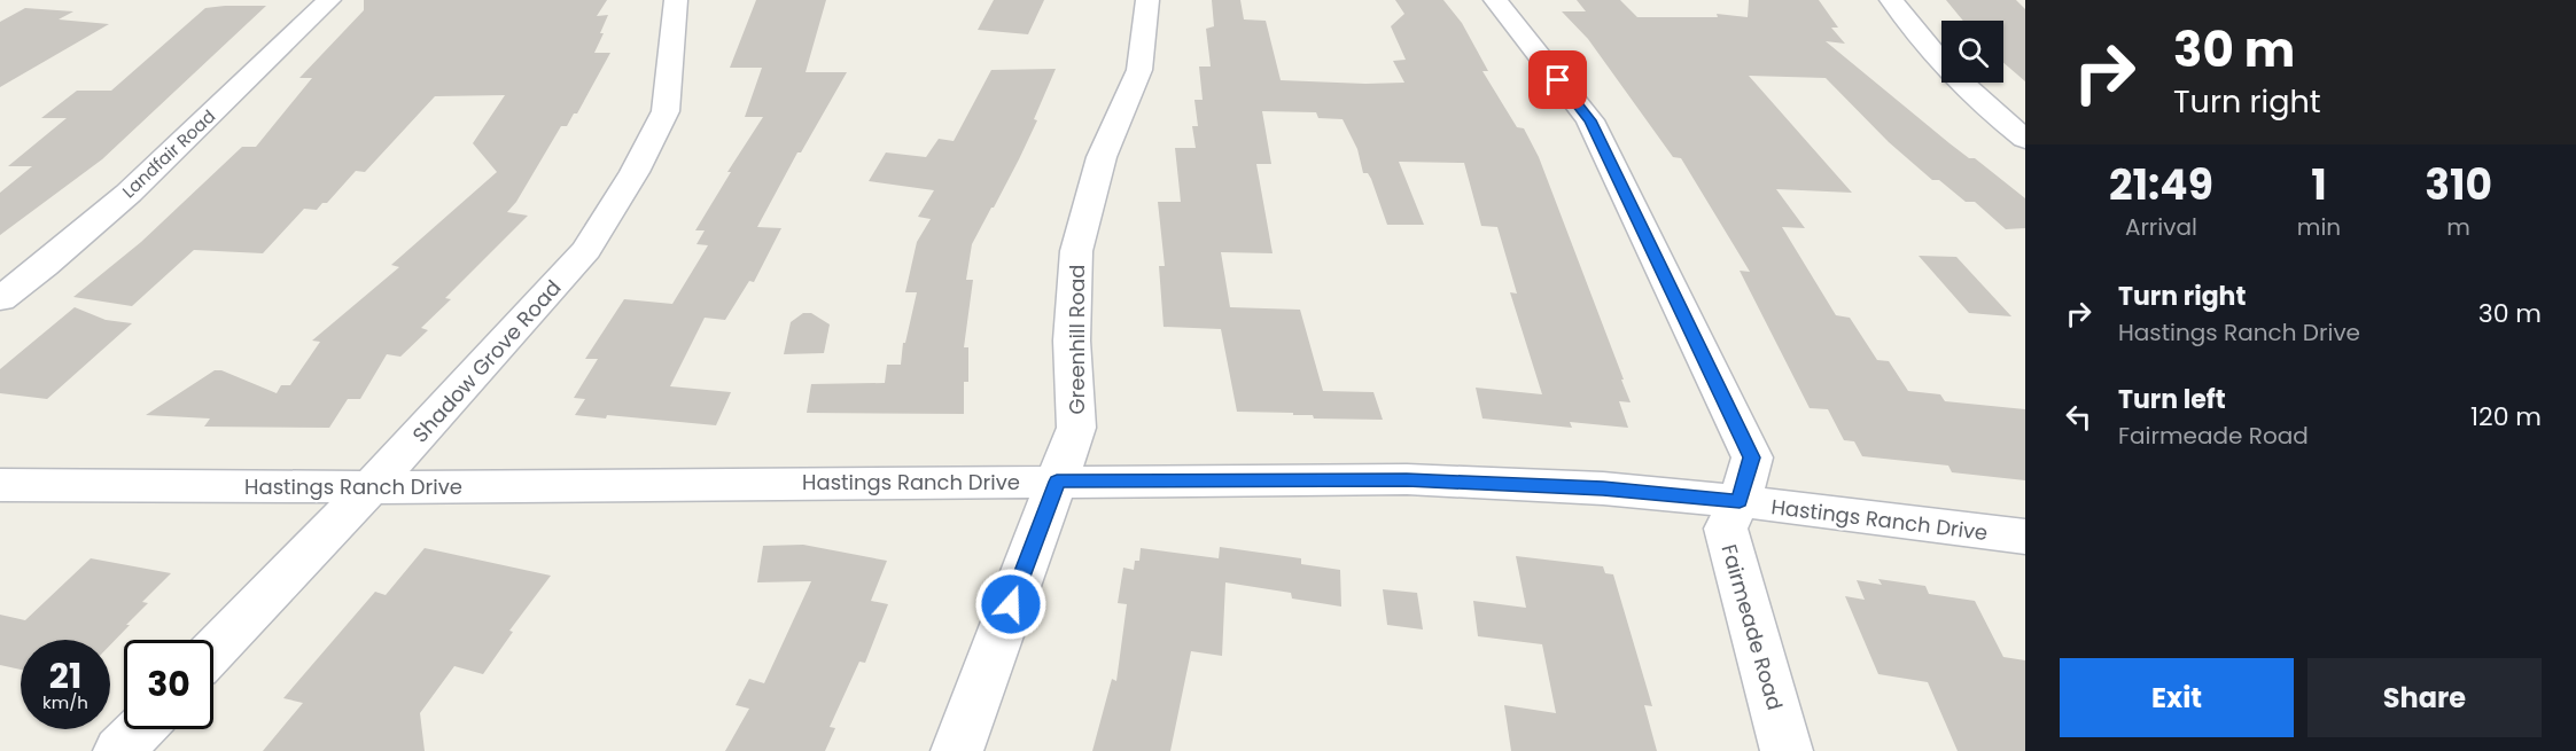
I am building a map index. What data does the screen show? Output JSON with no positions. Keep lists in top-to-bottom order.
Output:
{
  "streets": {
    "street": [
      "Landfair Road",
      "Greenhill Road",
      "Shadow Grove Road",
      "Hastings Ranch Drive",
      "Fairmeade Road"
    ]
  },
  "crossings": [
    ["Greenhill Road", "Hastings Ranch Drive"],
    ["Shadow Grove Road", "Hastings Ranch Drive"],
    ["Hastings Ranch Drive", "Fairmeade Road"]
  ],
  "page": {
    "turn": ["30 m", "Turn right"],
    "eta": [
      "21:49",
      "Arrival",
      "1",
      "min",
      "310",
      "m"
    ],
    "list": [
      {
        "name": "Turn right",
        "note": "Hastings Ranch Drive",
        "value": "30 m"
      },
      {
        "name": "Turn left",
        "note": "Fairmeade Road",
        "value": "120 m"
      }
    ],
    "speed": "21 km/h",
    "limit": "30",
    "buttons": ["Exit", "Share"]
  }
}
